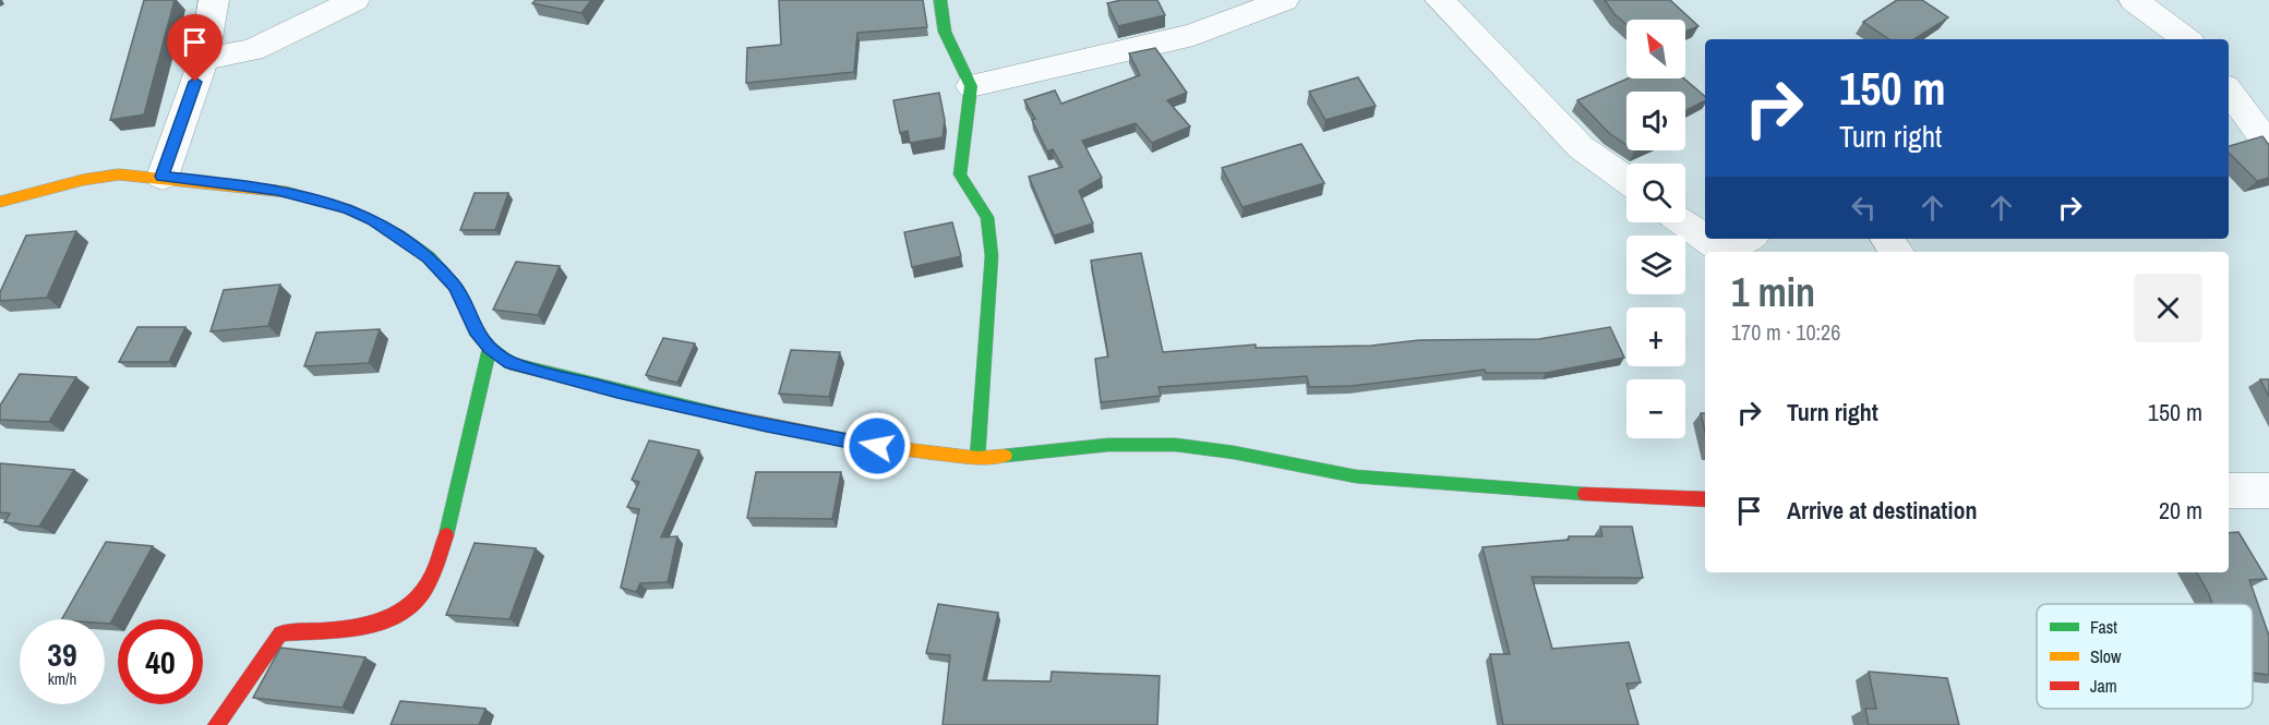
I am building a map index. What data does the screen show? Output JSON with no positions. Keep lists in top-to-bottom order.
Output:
{
  "legend": ["Fast", "Slow", "Jam"],
  "north": "top left",
  "page": {
    "map_buttons": ["+", "−"],
    "turn": ["150 m", "Turn right"],
    "heading": ["1 min", "170 m · 10:26"],
    "list": [
      {
        "name": "Turn right",
        "value": "150 m"
      },
      {
        "name": "Arrive at destination",
        "value": "20 m"
      }
    ],
    "speed": "39 km/h",
    "limit": "40"
  }
}
